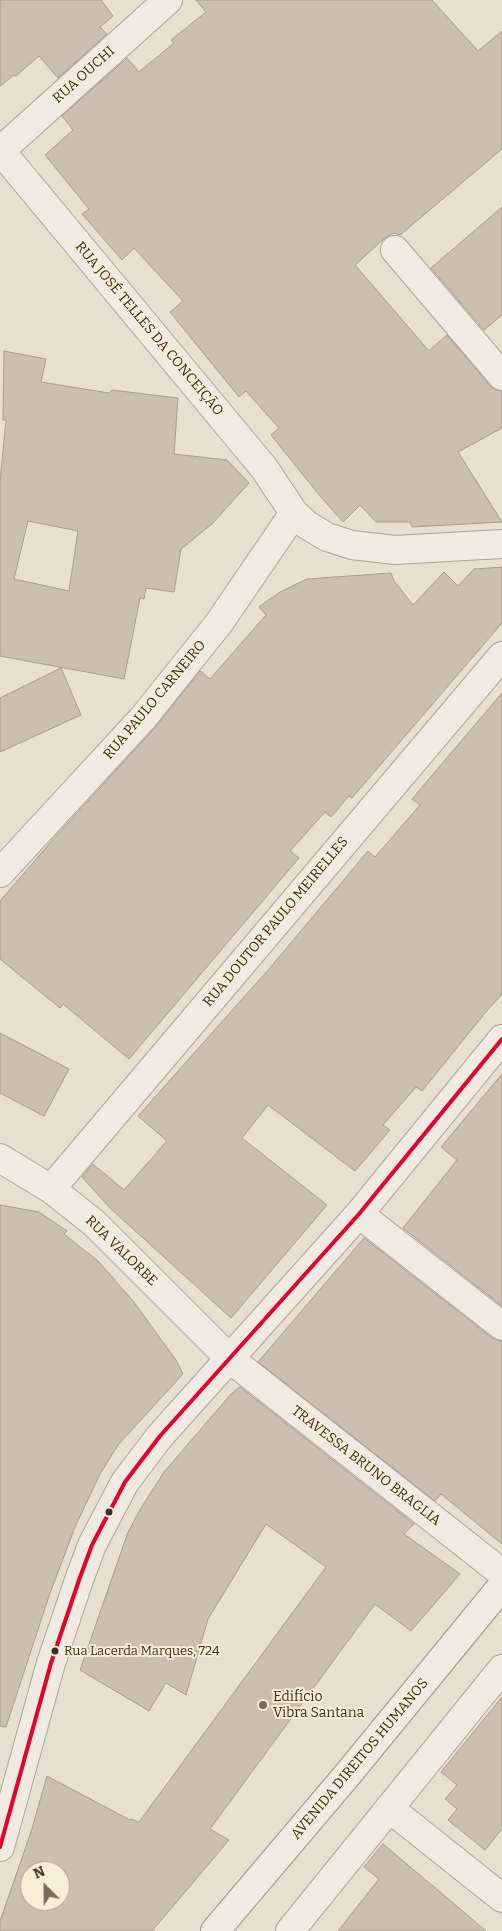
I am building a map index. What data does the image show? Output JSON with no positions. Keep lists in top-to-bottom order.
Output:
{
  "streets": {
    "street": [
      "RUA OUCHI",
      "RUA JOSÉ TELLES DA CONCEIÇÃO",
      "RUA PAULO CARNEIRO",
      "RUA DOUTOR PAULO MEIRELLES",
      "RUA VALORBE",
      "TRAVESSA BRUNO BRAGLIA",
      "AVENIDA DIREITOS HUMANOS"
    ]
  },
  "crossings": [
    ["RUA OUCHI", "RUA JOSÉ TELLES DA CONCEIÇÃO"],
    ["RUA JOSÉ TELLES DA CONCEIÇÃO", "RUA PAULO CARNEIRO"],
    ["RUA DOUTOR PAULO MEIRELLES", "RUA VALORBE"],
    ["RUA VALORBE", "TRAVESSA BRUNO BRAGLIA"]
  ],
  "places": ["Rua Lacerda Marques, 724", "Edifício Vibra Santana"],
  "north": "top left"
}
